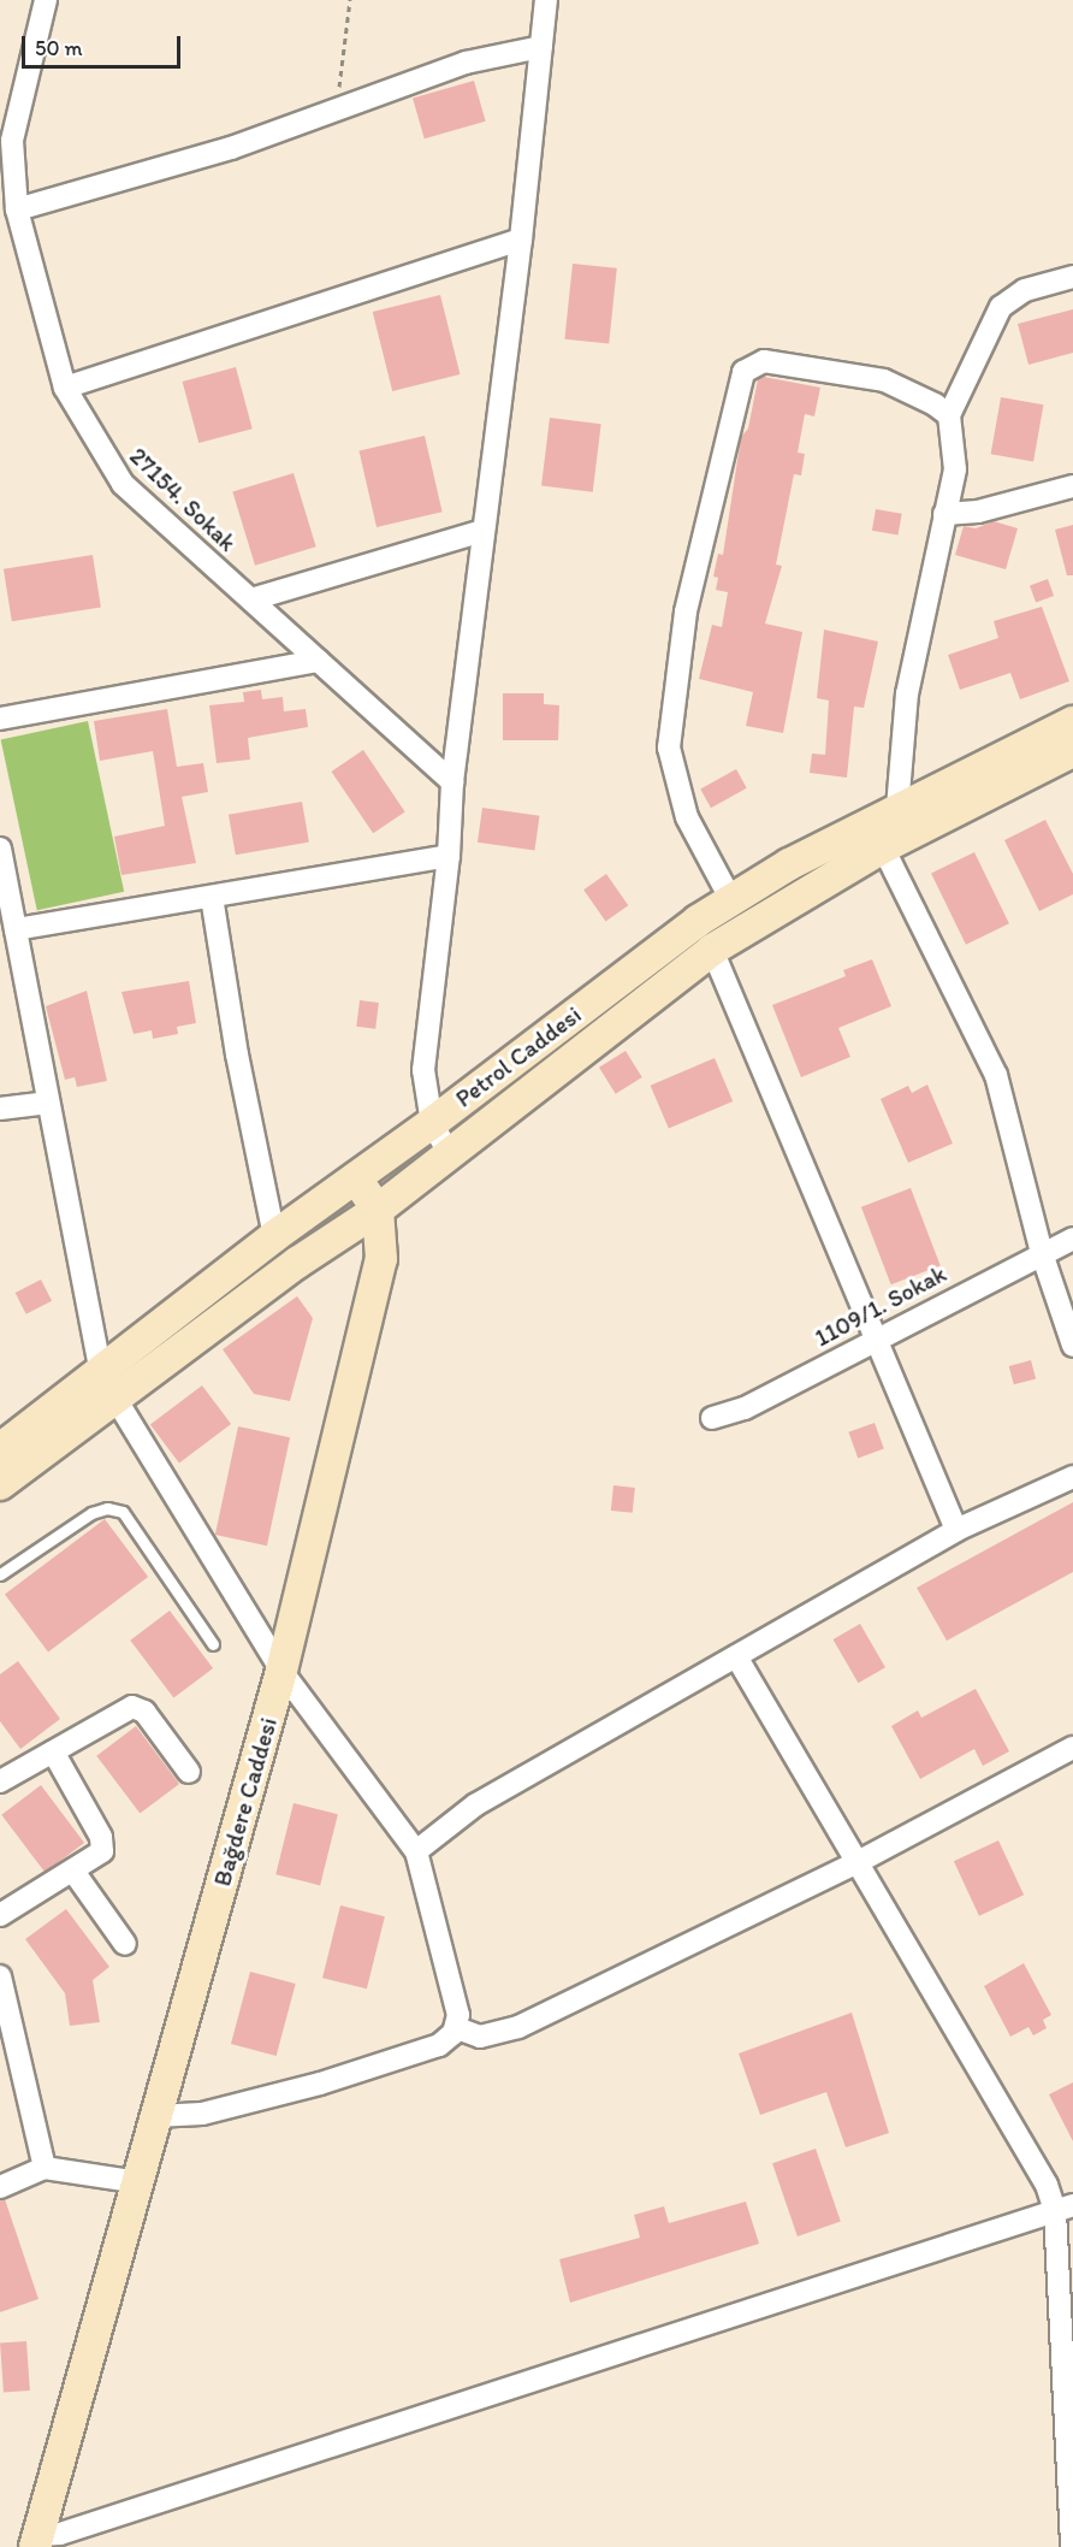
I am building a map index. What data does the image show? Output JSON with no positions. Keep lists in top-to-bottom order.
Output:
{
  "streets": {
    "main road": ["Petrol Caddesi", "Bağdere Caddesi"],
    "street": ["27154. Sokak", "1109/1. Sokak"]
  },
  "scale_bar": "50 m"
}
